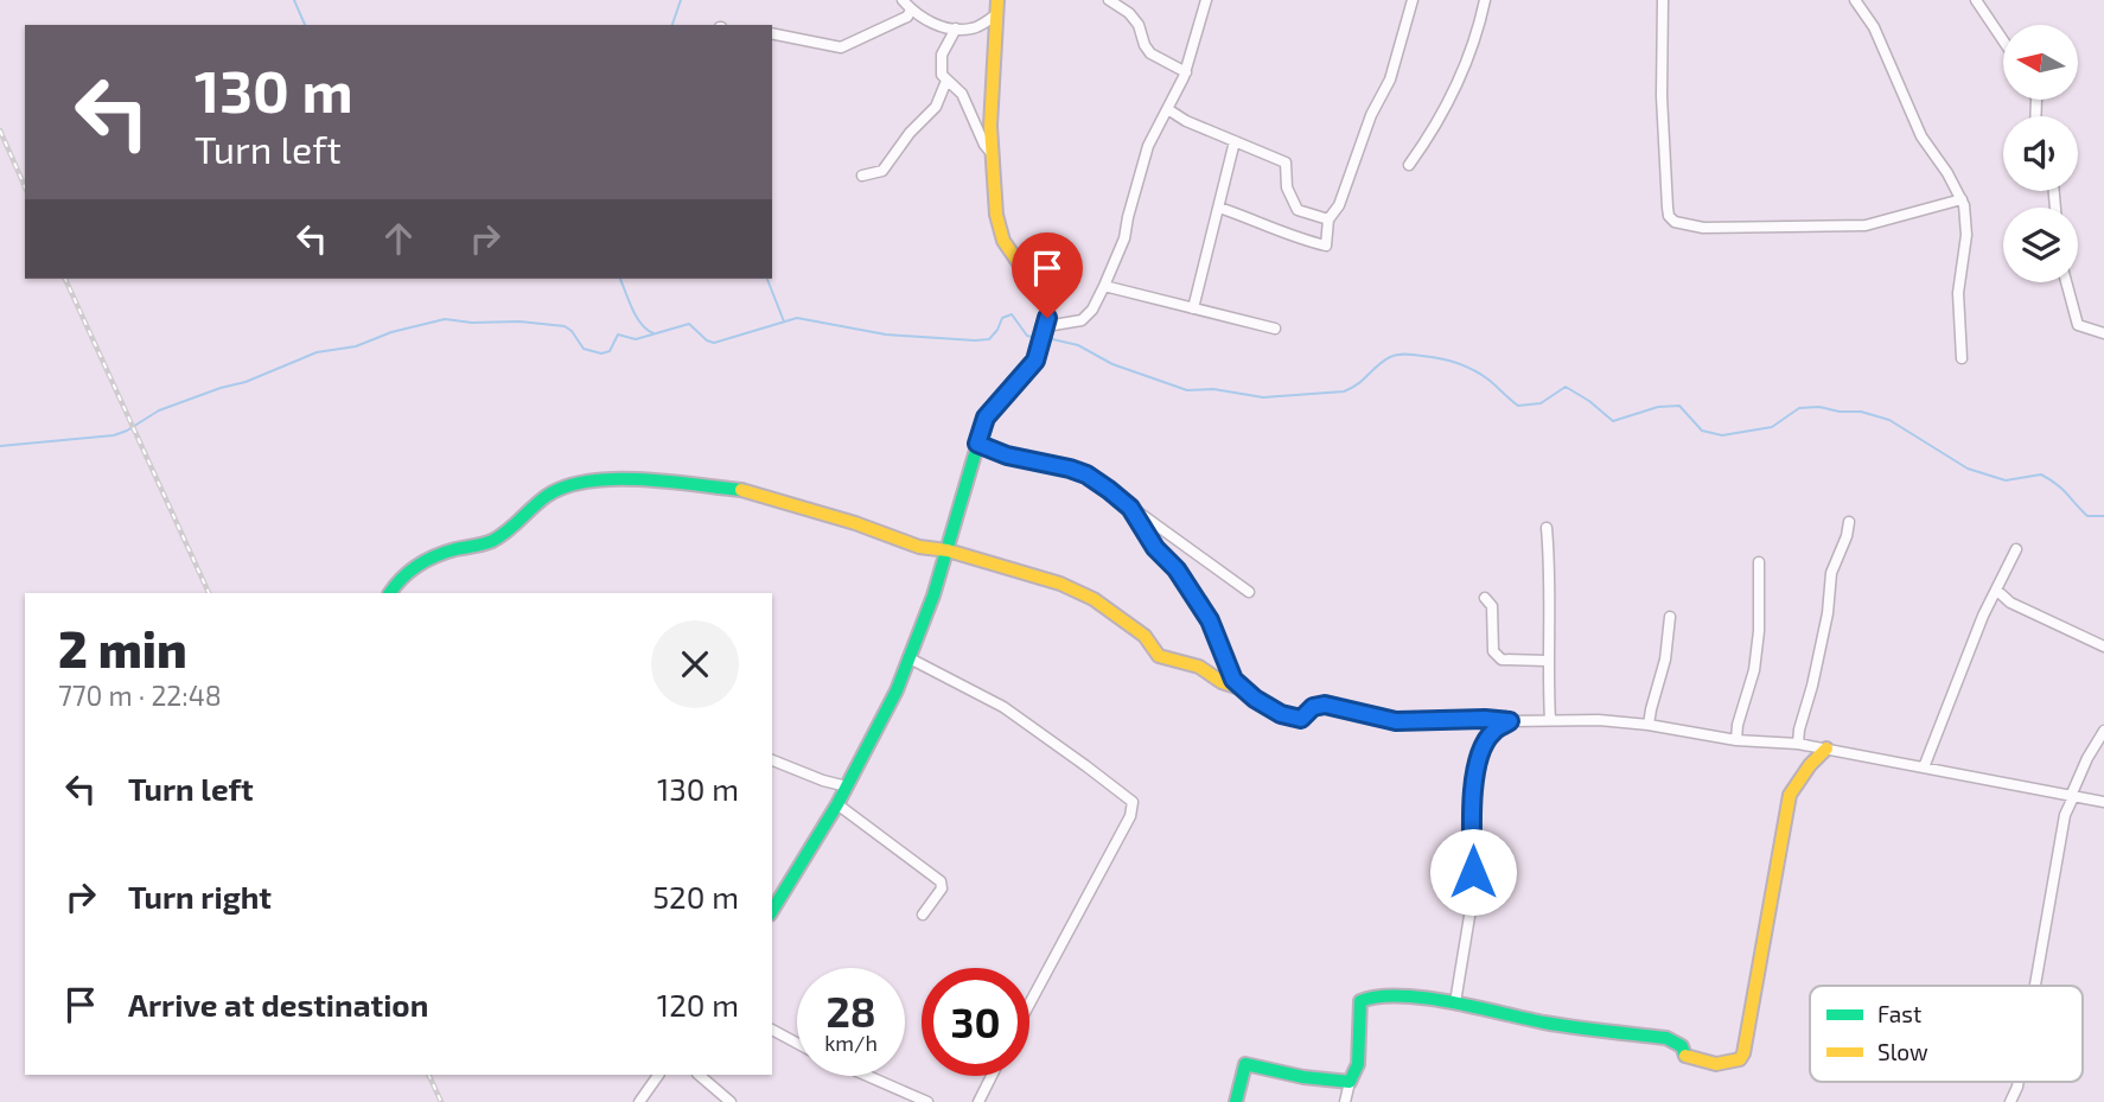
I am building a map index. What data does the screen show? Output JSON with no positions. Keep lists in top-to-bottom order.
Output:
{
  "legend": ["Fast", "Slow"],
  "north": "left",
  "page": {
    "turn": ["130 m", "Turn left"],
    "heading": ["2 min", "770 m · 22:48"],
    "list": [
      {
        "name": "Turn left",
        "value": "130 m"
      },
      {
        "name": "Turn right",
        "value": "520 m"
      },
      {
        "name": "Arrive at destination",
        "value": "120 m"
      }
    ],
    "speed": "28 km/h",
    "limit": "30"
  }
}
